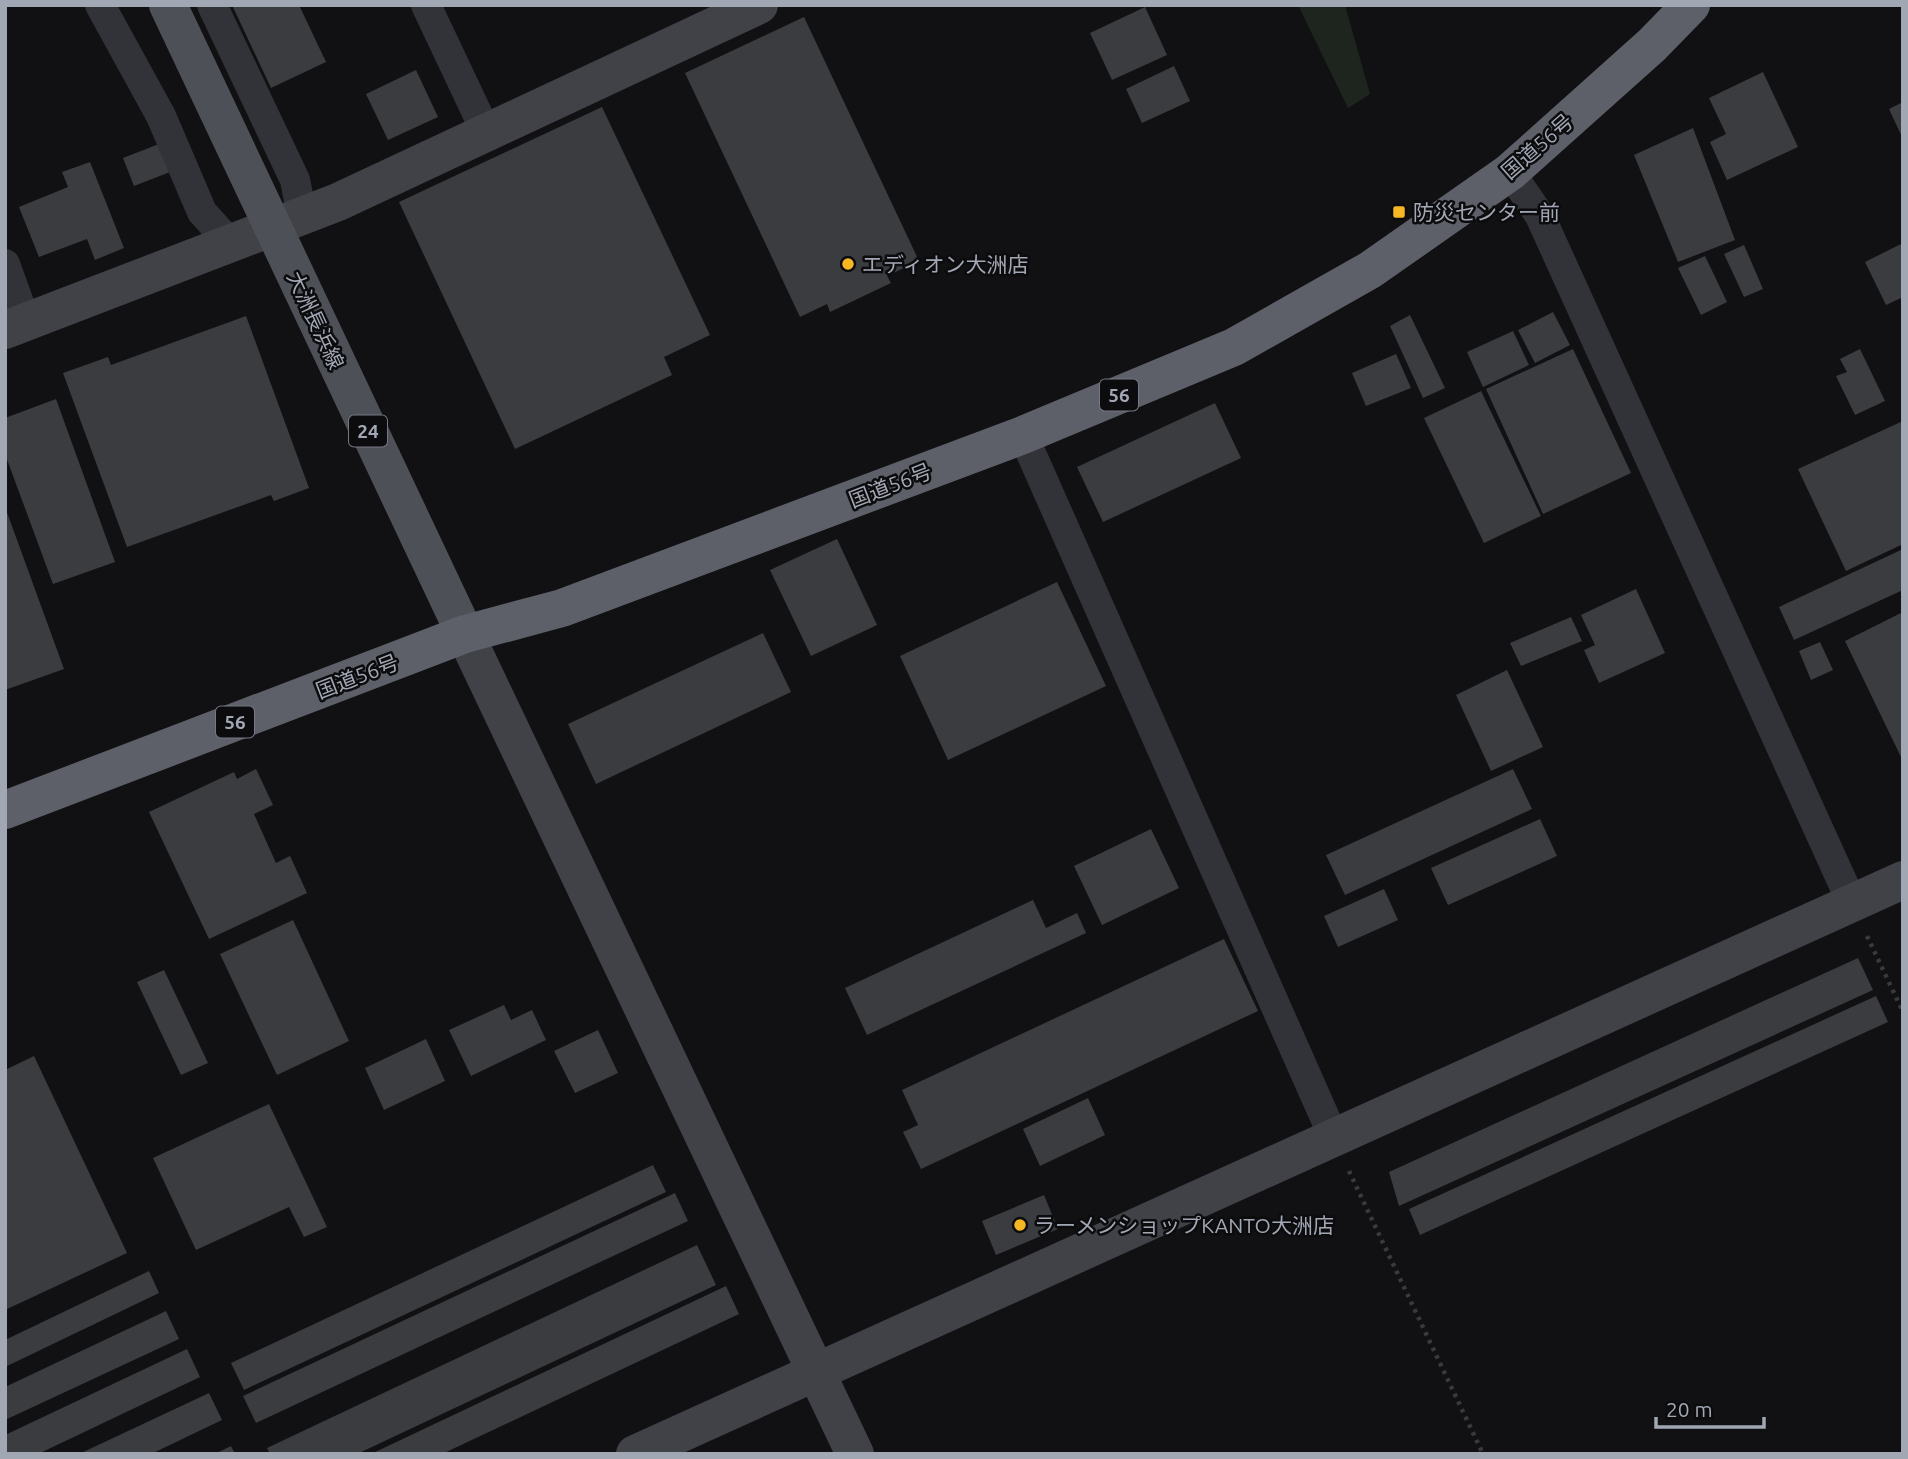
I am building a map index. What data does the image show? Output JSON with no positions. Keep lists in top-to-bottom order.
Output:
{
  "streets": {
    "highway": ["国道56号", "56"],
    "main road": ["大洲長浜線", "24"]
  },
  "crossings": [
    ["国道56号", "大洲長浜線"]
  ],
  "places": {
    "transit": ["防災センター前"],
    "other": ["エディオン大洲店", "ラーメンショップKANTO大洲店"]
  },
  "scale_bar": "20 m"
}
